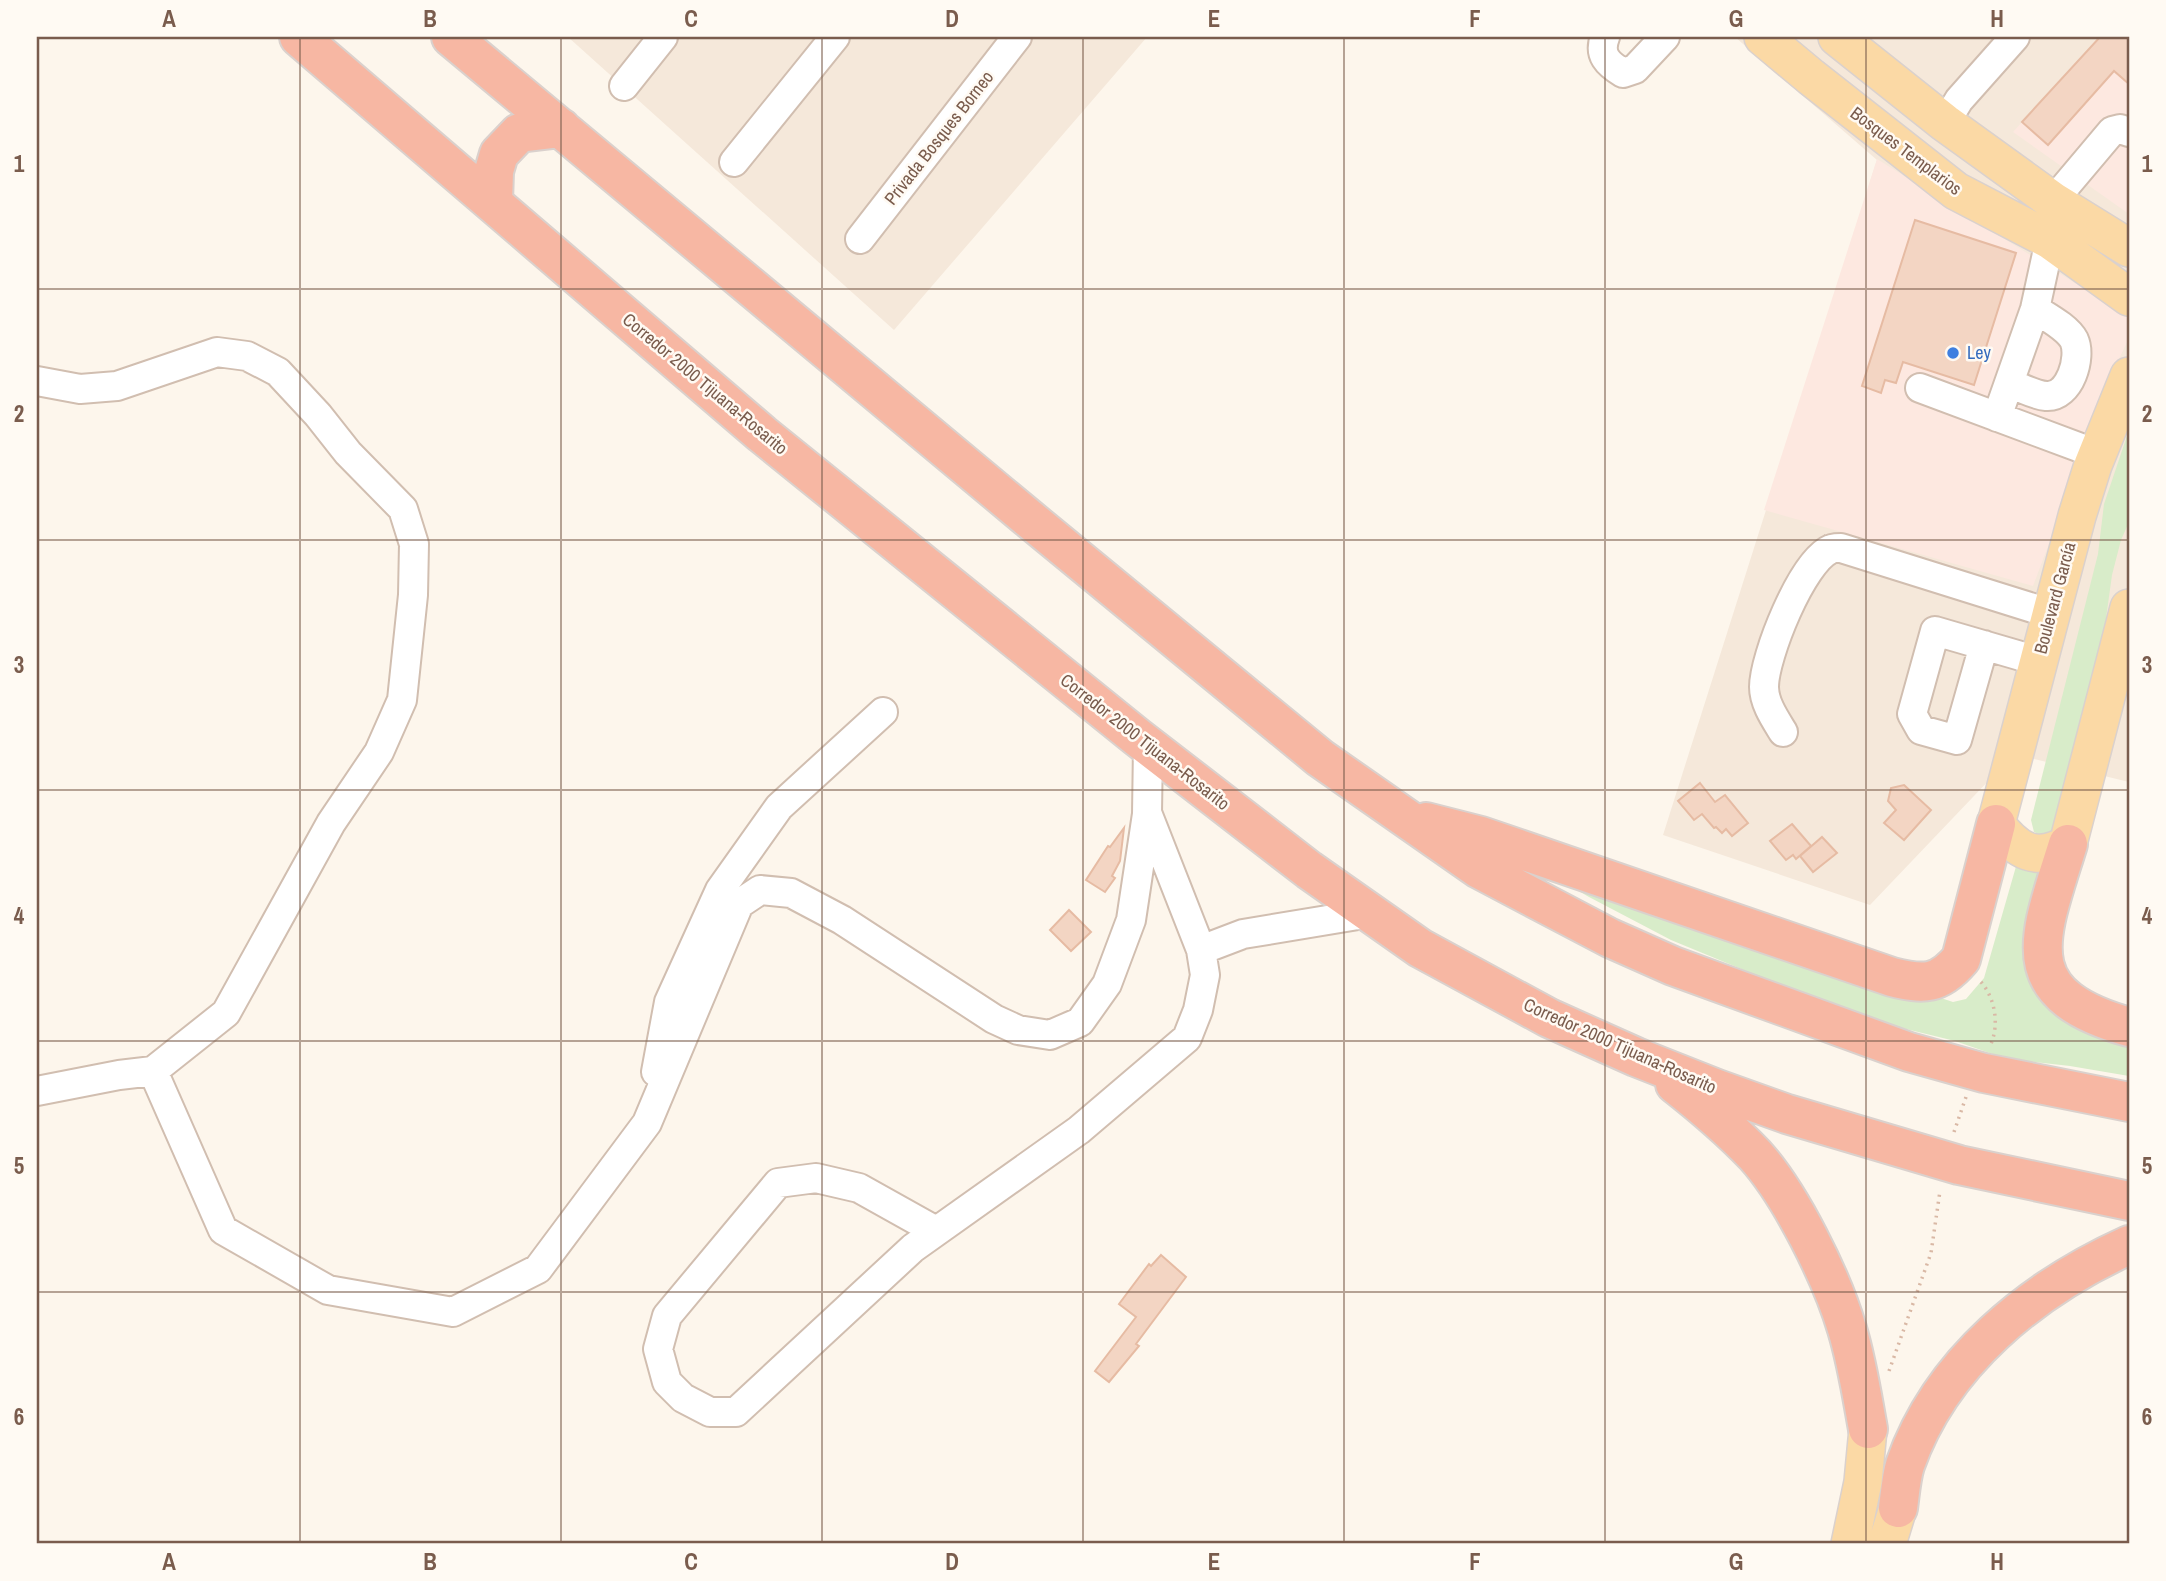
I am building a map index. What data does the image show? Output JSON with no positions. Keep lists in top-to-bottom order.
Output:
{
  "streets": {
    "highway": ["Corredor 2000 Tijuana-Rosarito"],
    "main road": ["Bosques Templarios", "Boulevard García"],
    "street": ["Privada Bosques Borneo"]
  },
  "places": ["Ley"],
  "grid": {
    "columns": [
      "A",
      "B",
      "C",
      "D",
      "E",
      "F",
      "G",
      "H"
    ],
    "rows": [
      "1",
      "2",
      "3",
      "4",
      "5",
      "6"
    ]
  }
}
